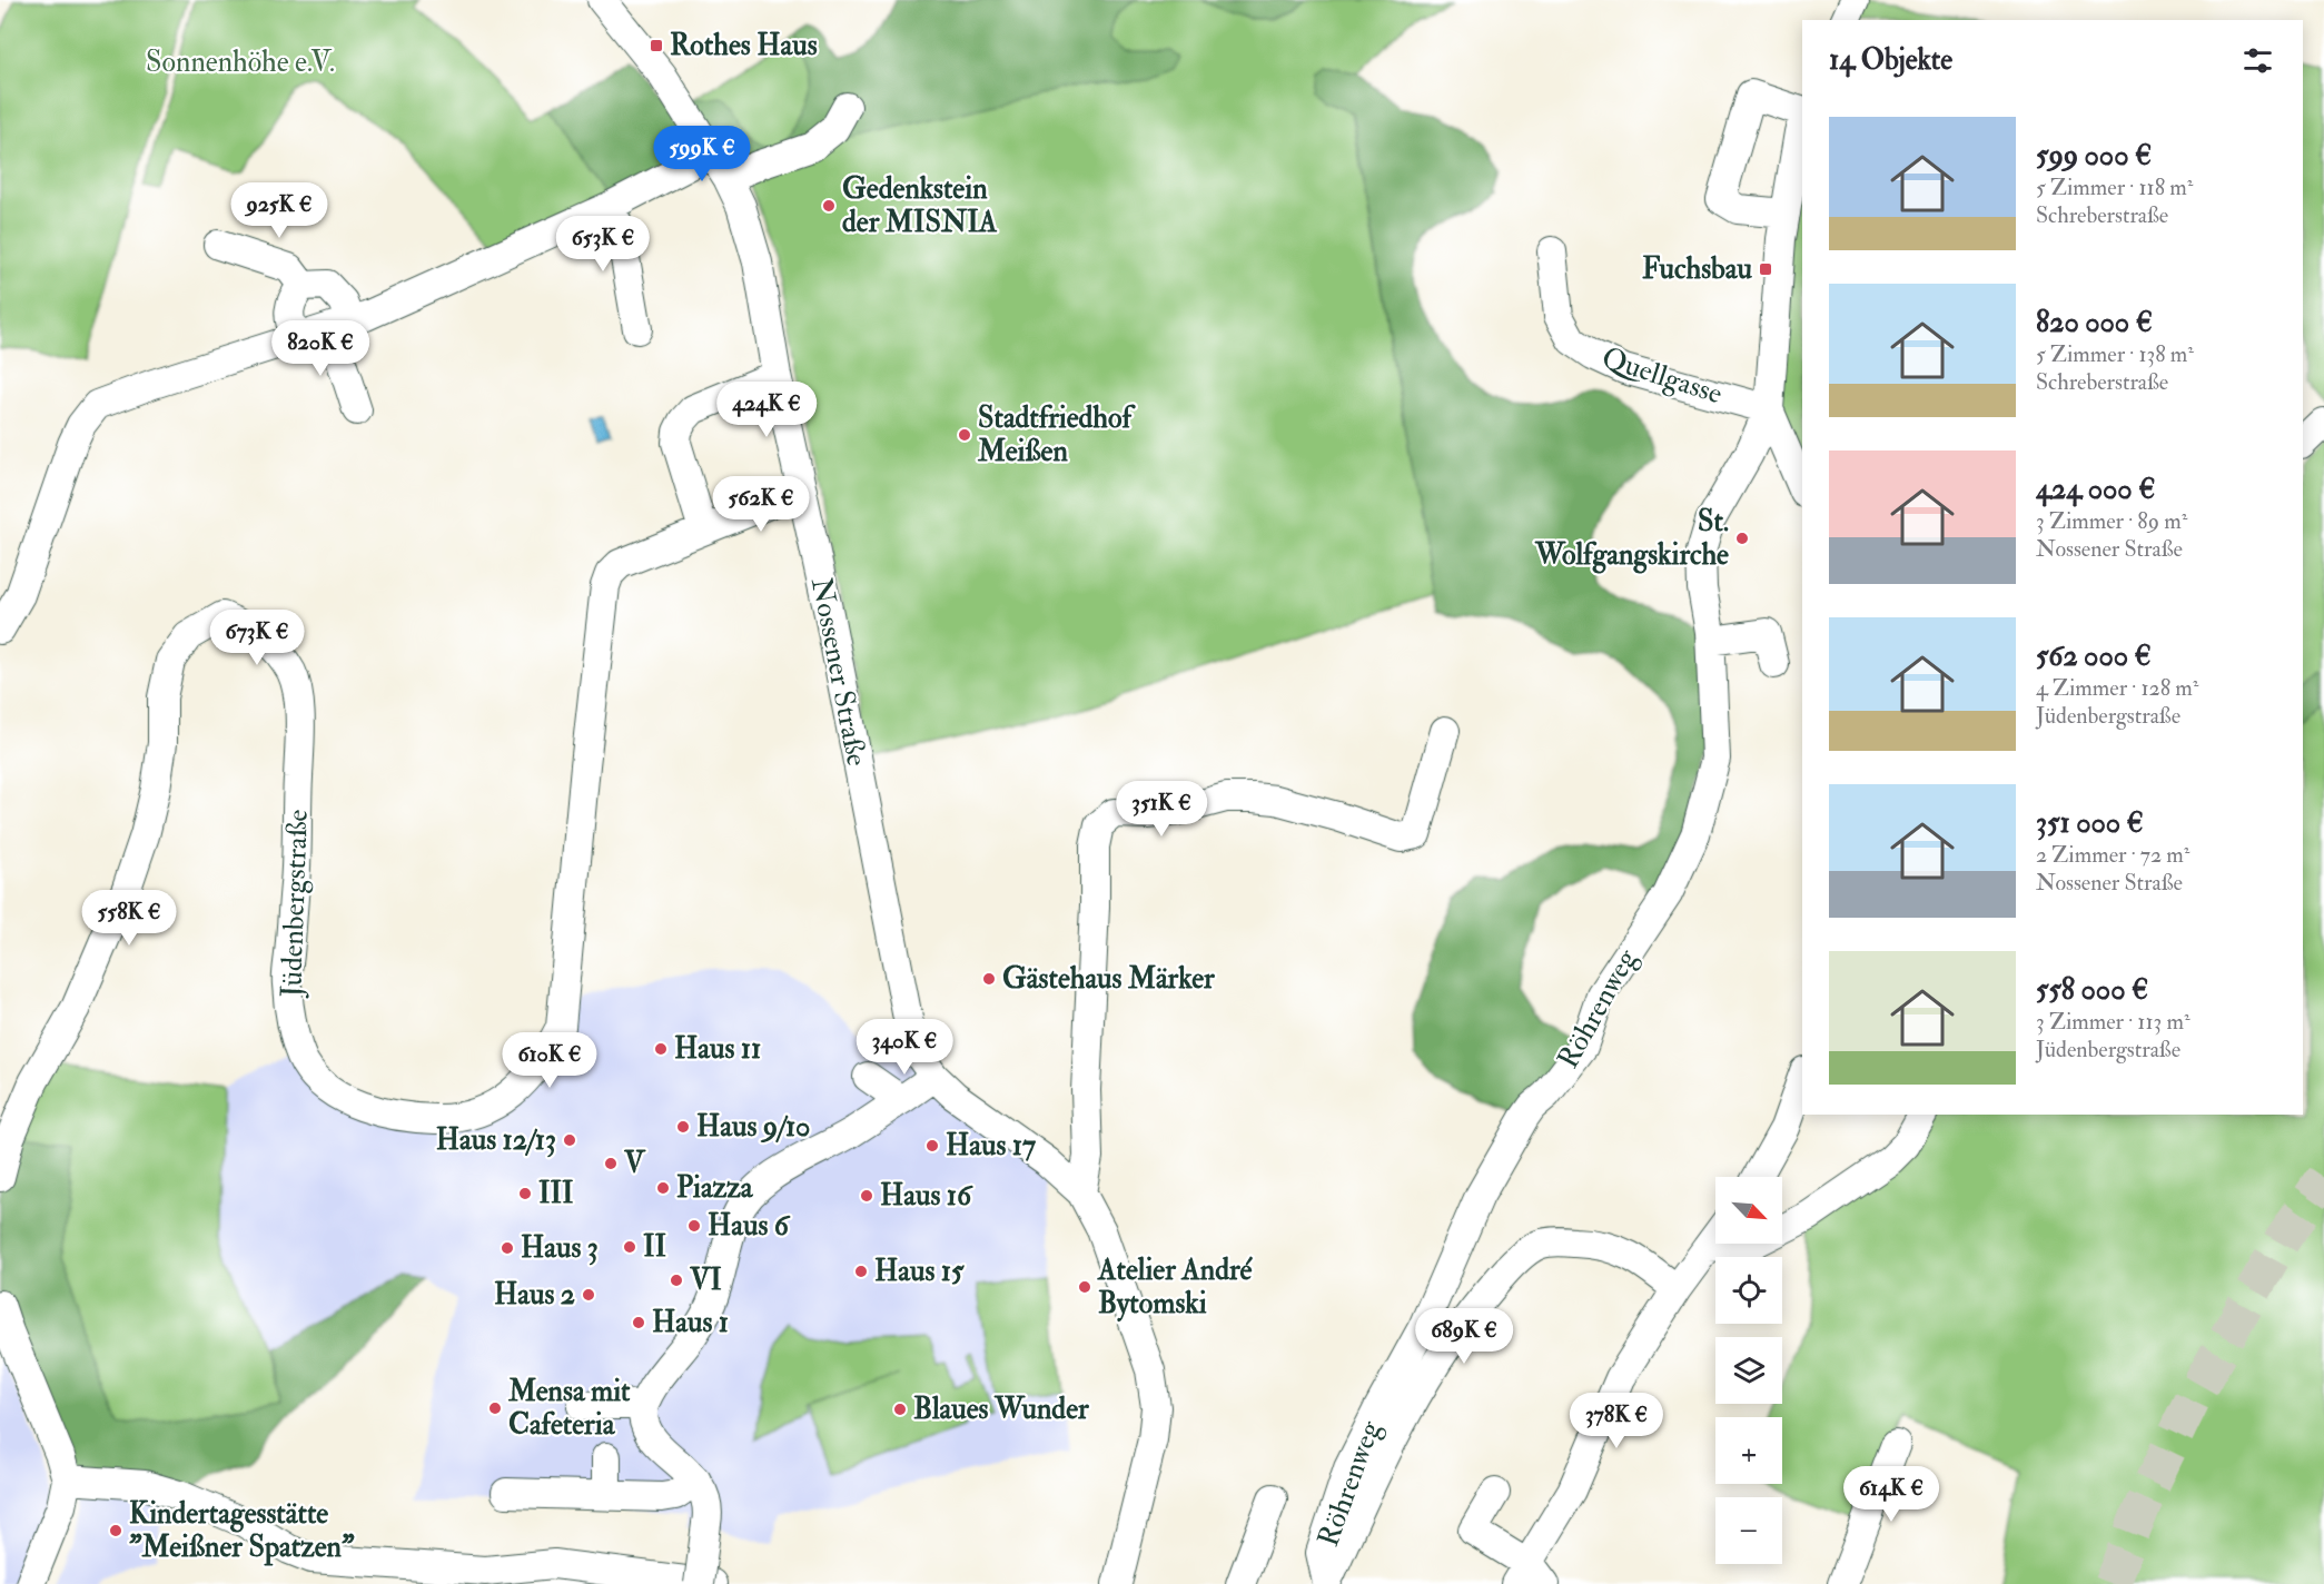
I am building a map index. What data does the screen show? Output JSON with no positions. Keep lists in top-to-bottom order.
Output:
{
  "streets": {
    "street": [
      "Quellgasse",
      "Nossener Straße",
      "Jüdenbergstraße",
      "Röhrenweg"
    ]
  },
  "crossings": [
    ["Quellgasse", "Röhrenweg"],
    ["Nossener Straße", "Jüdenbergstraße"]
  ],
  "parks": ["Sonnenhöhe e.V."],
  "places": {
    "transit": ["Rothes Haus", "Fuchsbau"],
    "other": [
      "Gedenkstein der MISNIA",
      "Stadtfriedhof Meißen",
      "St. Wolfgangskirche",
      "Gästehaus Märker",
      "Haus 11",
      "Haus 9/10",
      "Haus 12/13",
      "Haus 17",
      "V",
      "Piazza",
      "III",
      "Haus 16",
      "Haus 6",
      "II",
      "Haus 3",
      "Haus 15",
      "VI",
      "Atelier André Bytomski",
      "Haus 2",
      "Haus 1",
      "Mensa mit Cafeteria",
      "Blaues Wunder",
      "Kindertagesstätte \"Meißner Spatzen\""
    ]
  },
  "north": "bottom right",
  "page": {
    "heading": "14 Objekte",
    "list": [
      {
        "name": "599 000 €",
        "note": "5 Zimmer · 118 m² · Schreberstraße"
      },
      {
        "name": "820 000 €",
        "note": "5 Zimmer · 138 m² · Schreberstraße"
      },
      {
        "name": "424 000 €",
        "note": "3 Zimmer · 89 m² · Nossener Straße"
      },
      {
        "name": "562 000 €",
        "note": "4 Zimmer · 128 m² · Jüdenbergstraße"
      },
      {
        "name": "351 000 €",
        "note": "2 Zimmer · 72 m² · Nossener Straße"
      },
      {
        "name": "558 000 €",
        "note": "3 Zimmer · 113 m² · Jüdenbergstraße"
      }
    ],
    "price": [
      "599K €",
      "925K €",
      "653K €",
      "820K €",
      "424K €",
      "562K €",
      "673K €",
      "351K €",
      "558K €",
      "340K €",
      "610K €",
      "689K €",
      "378K €",
      "614K €"
    ],
    "map_buttons": ["+", "−"]
  }
}
